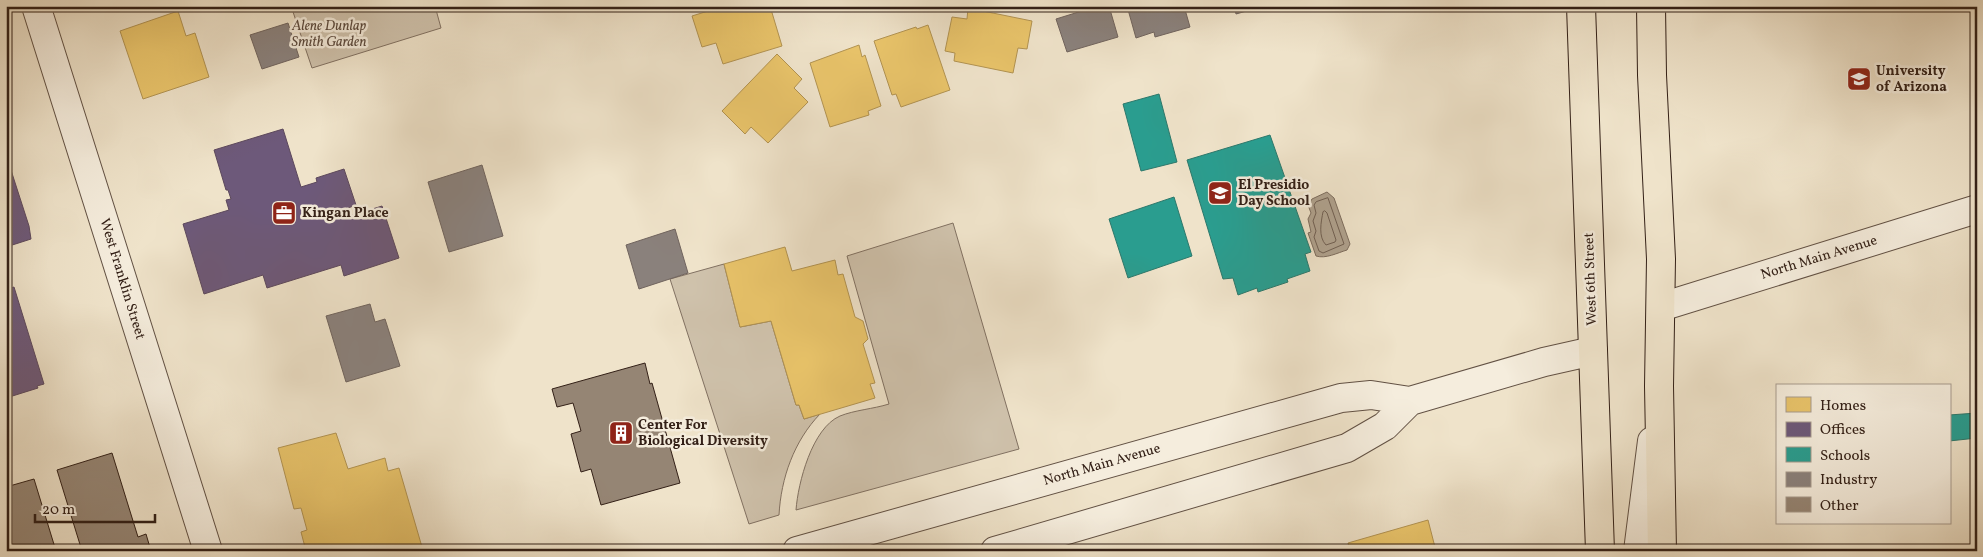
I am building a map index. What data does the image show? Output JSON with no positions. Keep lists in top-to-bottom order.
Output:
{
  "streets": {
    "main road": ["West 6th Street"],
    "street": ["North Main Avenue", "West Franklin Street"]
  },
  "crossings": [
    ["North Main Avenue", "West 6th Street"]
  ],
  "parks": ["Alene Dunlap Smith Garden"],
  "places": {
    "school or university": ["University of Arizona", "El Presidio Day School"],
    "office": ["Kingan Place"],
    "building": ["Center For Biological Diversity"]
  },
  "legend": [
    "Homes",
    "Offices",
    "Schools",
    "Industry",
    "Other"
  ],
  "scale_bar": "20 m"
}
